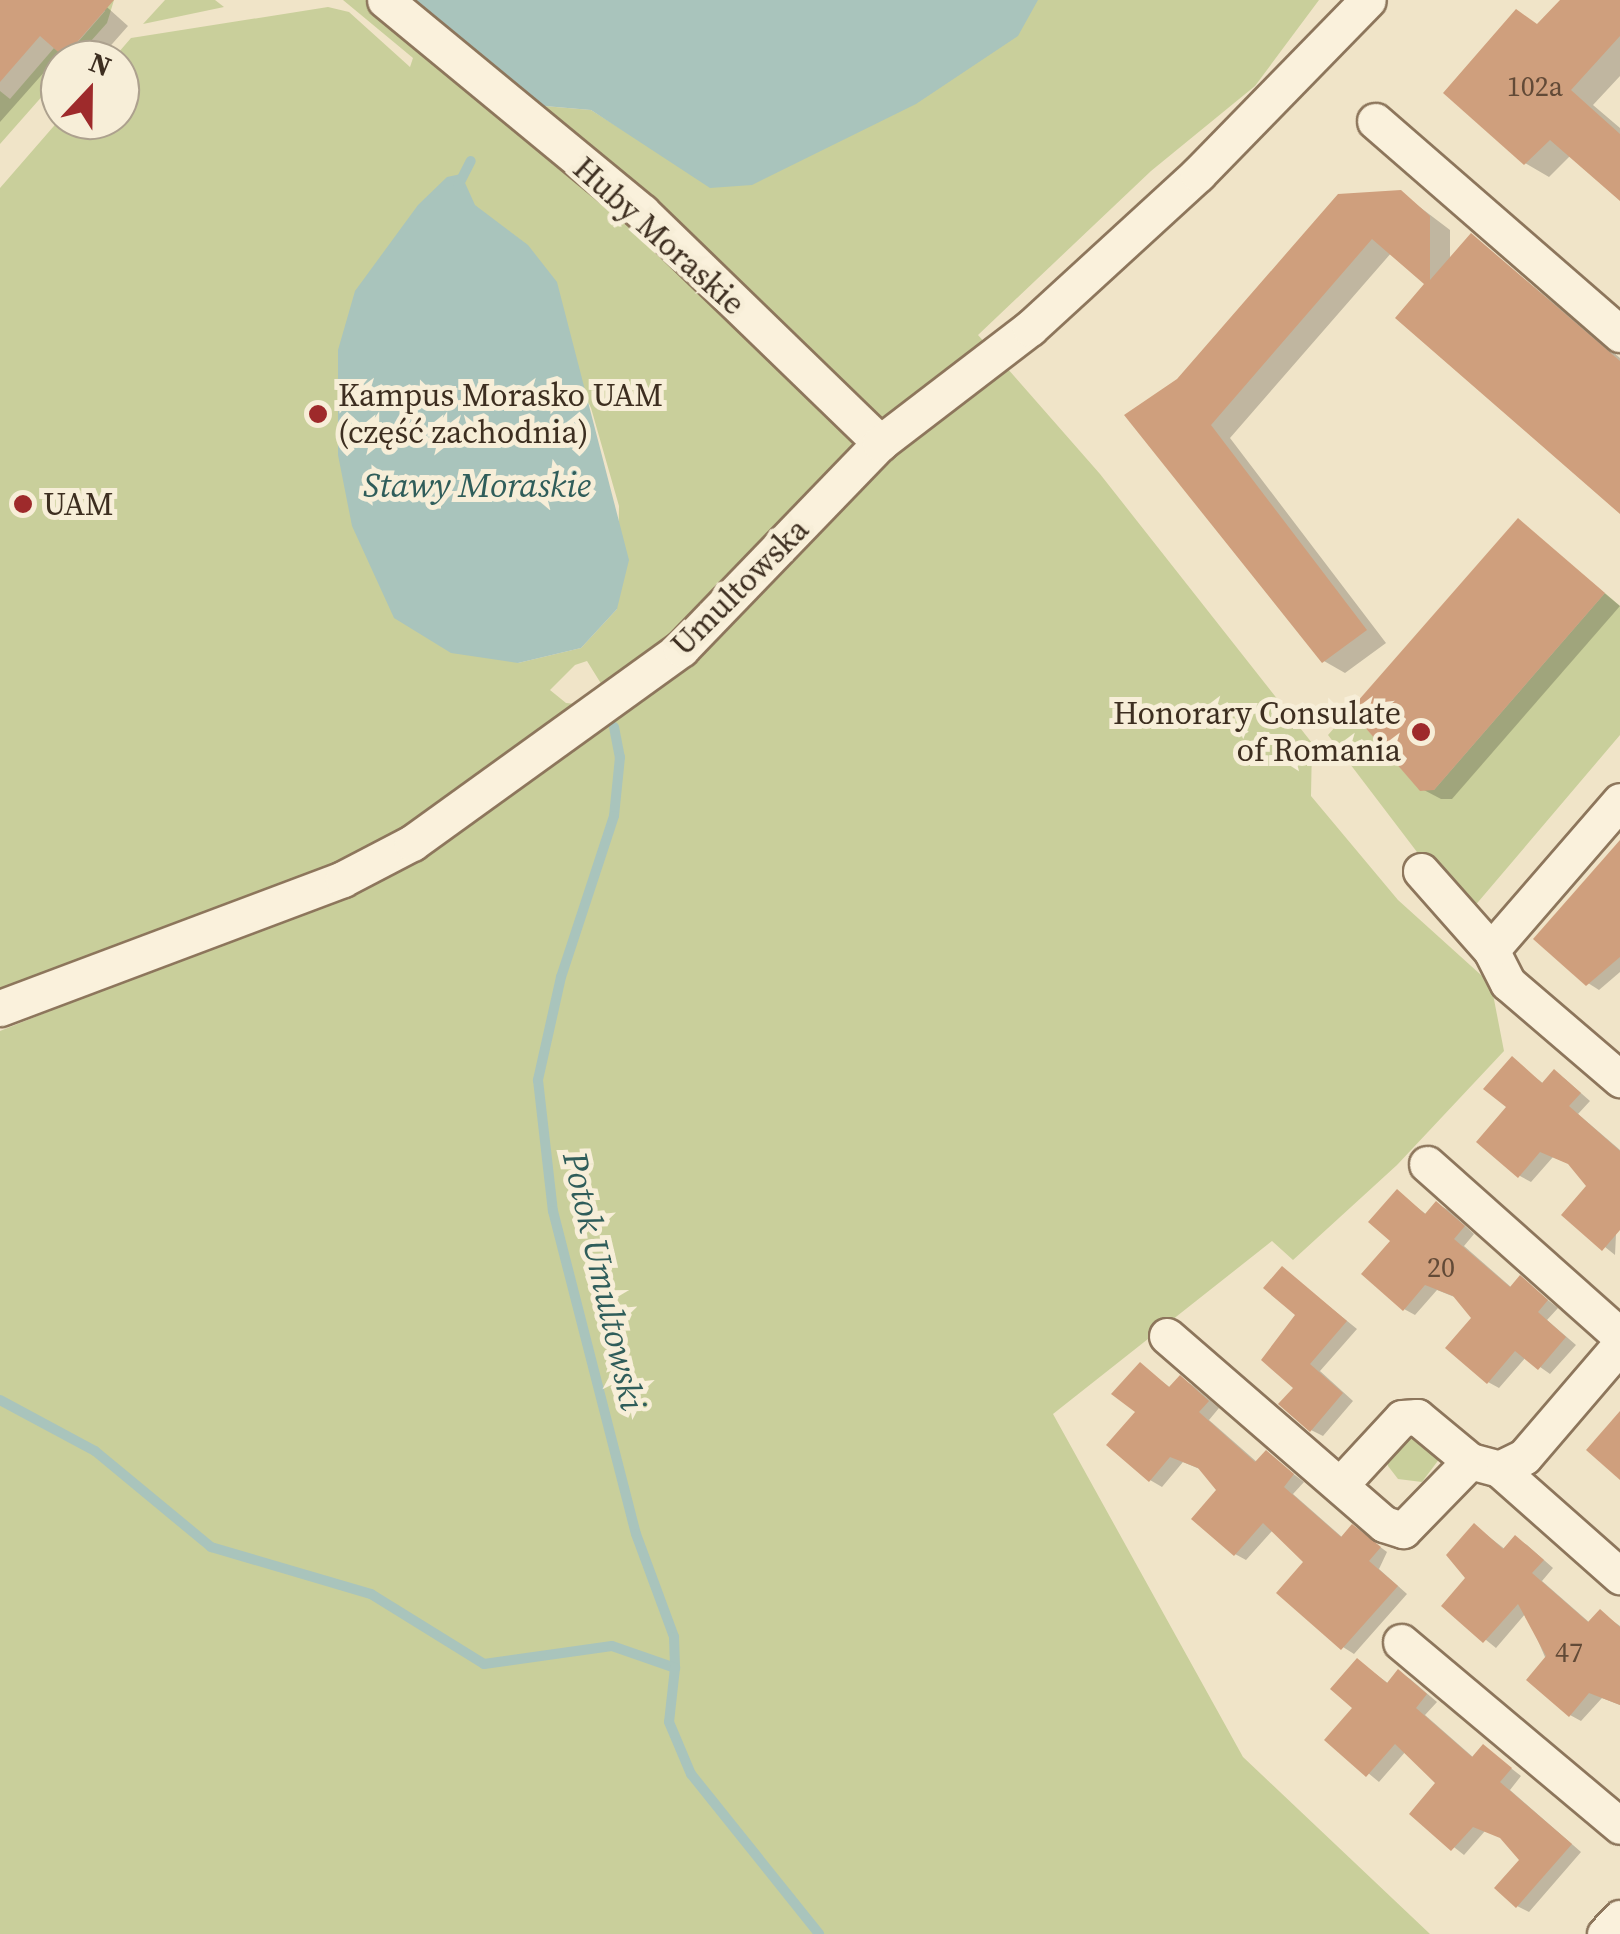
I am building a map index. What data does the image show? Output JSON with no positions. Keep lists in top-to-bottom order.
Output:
{
  "streets": {
    "street": ["Huby Moraskie", "Umultowska"]
  },
  "crossings": [
    ["Huby Moraskie", "Umultowska"]
  ],
  "water": ["Stawy Moraskie", "Potok Umultowski"],
  "places": ["Kampus Morasko UAM (część zachodnia)", "UAM", "Honorary Consulate of Romania"],
  "house_numbers": ["102a", "20", "47"],
  "north": "top"
}
